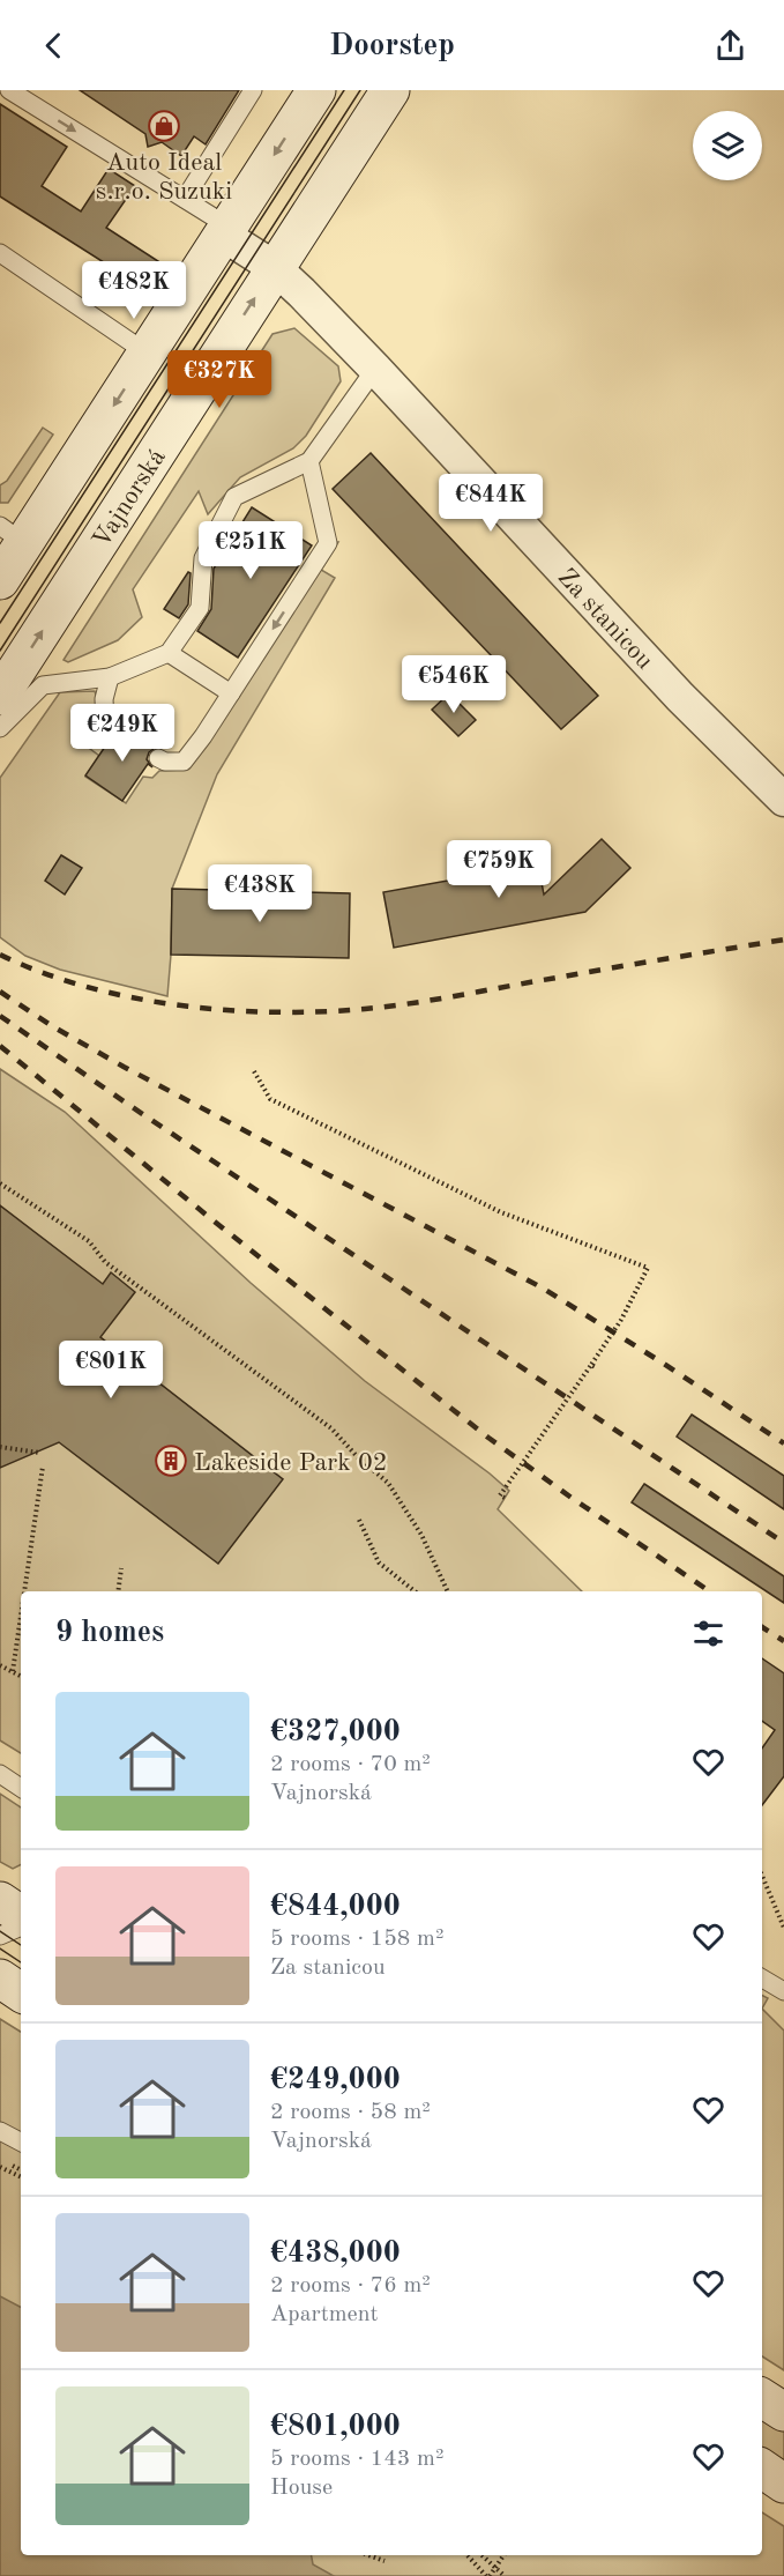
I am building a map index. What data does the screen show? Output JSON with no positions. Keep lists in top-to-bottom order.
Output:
{
  "streets": {
    "main road": ["Vajnorská"],
    "street": ["Za stanicou"]
  },
  "crossings": [
    ["Vajnorská", "Za stanicou"]
  ],
  "places": {
    "shop": ["Auto Ideal s.r.o. Suzuki"],
    "building": ["Lakeside Park 02"]
  },
  "page": {
    "header": "Doorstep",
    "price": [
      "€482K",
      "€327K",
      "€844K",
      "€251K",
      "€546K",
      "€249K",
      "€759K",
      "€438K",
      "€801K"
    ],
    "heading": "9 homes",
    "list": [
      {
        "name": "€327,000",
        "note": "2 rooms · 70 m² · Vajnorská"
      },
      {
        "name": "€844,000",
        "note": "5 rooms · 158 m² · Za stanicou"
      },
      {
        "name": "€249,000",
        "note": "2 rooms · 58 m² · Vajnorská"
      },
      {
        "name": "€438,000",
        "note": "2 rooms · 76 m² · Apartment"
      },
      {
        "name": "€801,000",
        "note": "5 rooms · 143 m² · House"
      }
    ]
  }
}
